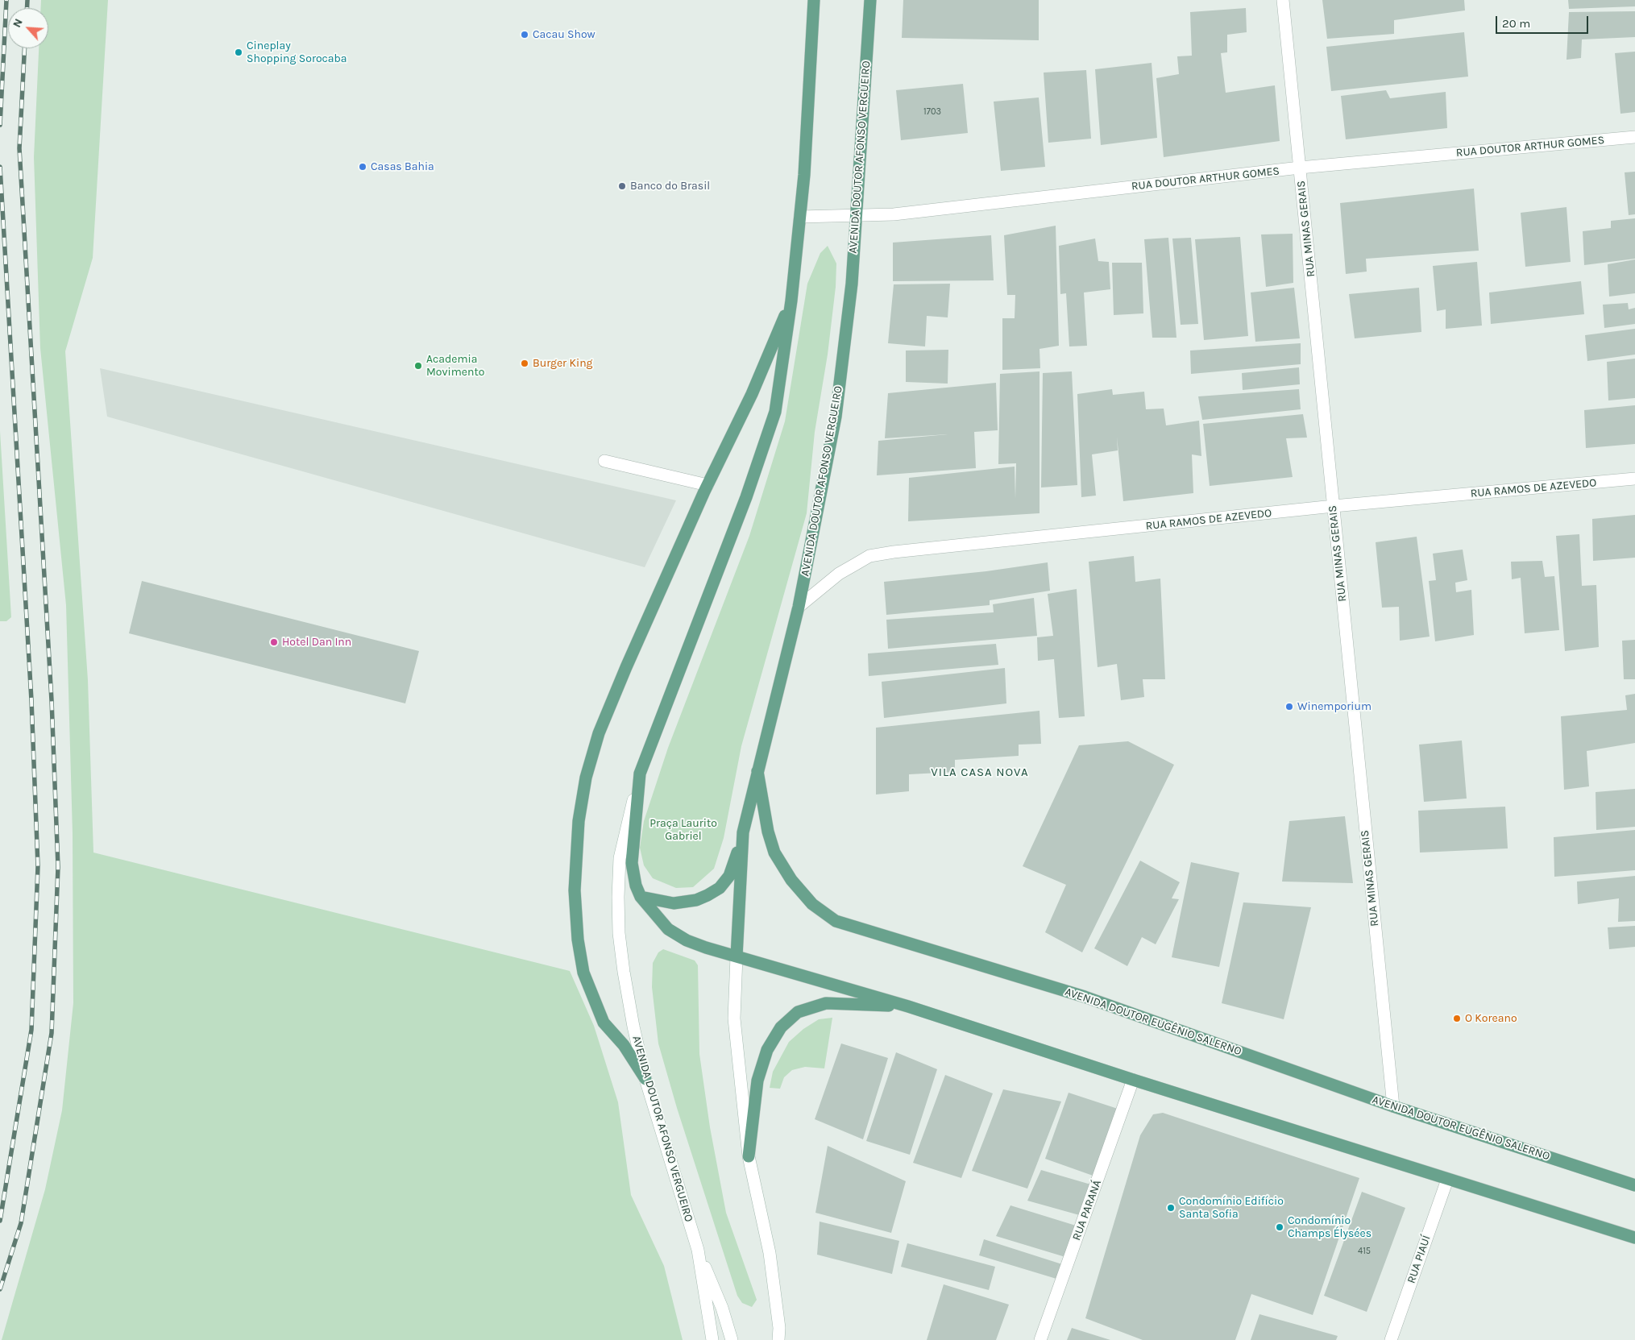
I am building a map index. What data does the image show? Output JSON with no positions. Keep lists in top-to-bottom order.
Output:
{
  "streets": {
    "main road": ["AVENIDA DOUTOR AFONSO VERGUEIRO", "AVENIDA DOUTOR EUGÊNIO SALERNO"],
    "street": [
      "RUA DOUTOR ARTHUR GOMES",
      "RUA MINAS GERAIS",
      "RUA RAMOS DE AZEVEDO",
      "RUA PARANÁ",
      "RUA PIAUÍ"
    ]
  },
  "crossings": [
    ["RUA DOUTOR ARTHUR GOMES", "AVENIDA DOUTOR AFONSO VERGUEIRO"],
    ["RUA DOUTOR ARTHUR GOMES", "RUA MINAS GERAIS"],
    ["AVENIDA DOUTOR AFONSO VERGUEIRO", "RUA RAMOS DE AZEVEDO"],
    ["AVENIDA DOUTOR AFONSO VERGUEIRO", "AVENIDA DOUTOR EUGÊNIO SALERNO"],
    ["RUA MINAS GERAIS", "RUA RAMOS DE AZEVEDO"],
    ["RUA MINAS GERAIS", "AVENIDA DOUTOR EUGÊNIO SALERNO"]
  ],
  "districts": ["VILA CASA NOVA"],
  "parks": ["Praça Laurito Gabriel"],
  "places": [
    "Cacau Show",
    "Cineplay Shopping Sorocaba",
    "Casas Bahia",
    "Banco do Brasil",
    "Burger King",
    "Academia Movimento",
    "Hotel Dan Inn",
    "Winemporium",
    "O Koreano",
    "Condomínio Edifício Santa Sofia",
    "Condomínio Champs Élysées"
  ],
  "house_numbers": ["1703", "415"],
  "scale_bar": "20 m",
  "north": "top left"
}
